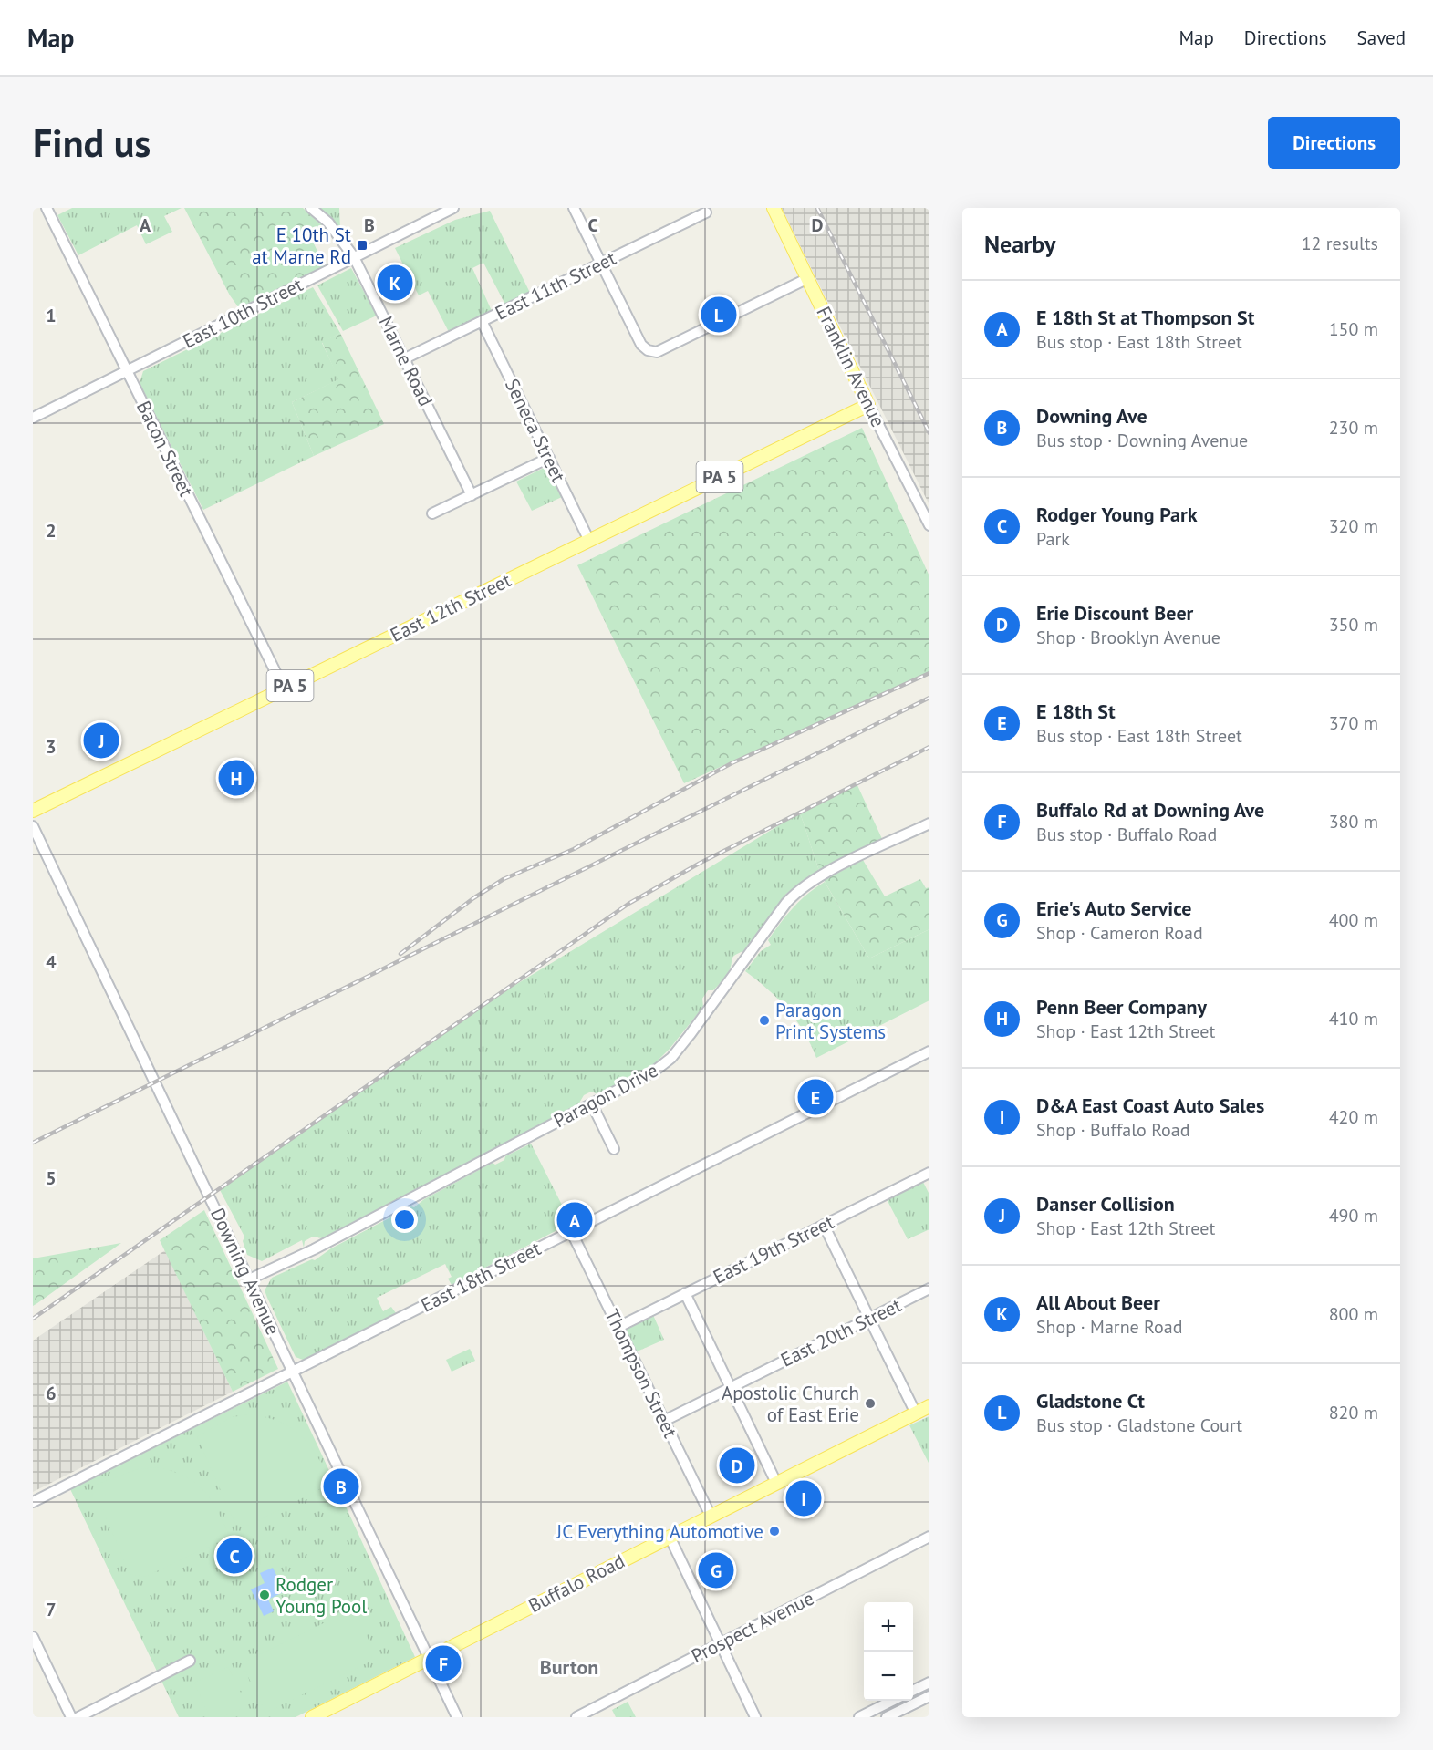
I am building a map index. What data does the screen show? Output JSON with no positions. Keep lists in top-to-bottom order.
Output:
{
  "streets": {
    "main road": [
      "Franklin Avenue",
      "PA 5",
      "East 12th Street",
      "Buffalo Road"
    ],
    "street": [
      "East 11th Street",
      "East 10th Street",
      "Marne Road",
      "Seneca Street",
      "Bacon Street",
      "Paragon Drive",
      "East 19th Street",
      "Downing Avenue",
      "East 18th Street",
      "East 20th Street",
      "Thompson Street",
      "Prospect Avenue"
    ]
  },
  "crossings": [
    ["East 11th Street", "Marne Road"],
    ["East 11th Street", "Seneca Street"],
    ["East 10th Street", "Marne Road"],
    ["East 10th Street", "Bacon Street"],
    ["Franklin Avenue", "East 12th Street"],
    ["Seneca Street", "East 12th Street"],
    ["Bacon Street", "East 12th Street"],
    ["Paragon Drive", "Downing Avenue"],
    ["East 19th Street", "Thompson Street"],
    ["Downing Avenue", "East 18th Street"],
    ["Downing Avenue", "Buffalo Road"],
    ["East 18th Street", "Thompson Street"],
    ["East 20th Street", "Thompson Street"],
    ["Thompson Street", "Buffalo Road"]
  ],
  "districts": ["Burton"],
  "places": {
    "transit": ["E 10th St at Marne Rd"],
    "other": [
      "Paragon Print Systems",
      "Apostolic Church of East Erie",
      "JC Everything Automotive",
      "Rodger Young Pool"
    ]
  },
  "page": {
    "header": "Map",
    "nav": ["Map", "Directions", "Saved"],
    "buttons": "Directions",
    "title": "Find us",
    "heading": ["Nearby", "12 results"],
    "pins": [
      "K",
      "L",
      "J",
      "H",
      "E",
      "A",
      "D",
      "B",
      "I",
      "C",
      "G",
      "F"
    ],
    "list": [
      {
        "mark": "A",
        "name": "E 18th St at Thompson St",
        "note": "Bus stop · East 18th Street",
        "value": "150 m"
      },
      {
        "mark": "B",
        "name": "Downing Ave",
        "note": "Bus stop · Downing Avenue",
        "value": "230 m"
      },
      {
        "mark": "C",
        "name": "Rodger Young Park",
        "note": "Park",
        "value": "320 m"
      },
      {
        "mark": "D",
        "name": "Erie Discount Beer",
        "note": "Shop · Brooklyn Avenue",
        "value": "350 m"
      },
      {
        "mark": "E",
        "name": "E 18th St",
        "note": "Bus stop · East 18th Street",
        "value": "370 m"
      },
      {
        "mark": "F",
        "name": "Buffalo Rd at Downing Ave",
        "note": "Bus stop · Buffalo Road",
        "value": "380 m"
      },
      {
        "mark": "G",
        "name": "Erie's Auto Service",
        "note": "Shop · Cameron Road",
        "value": "400 m"
      },
      {
        "mark": "H",
        "name": "Penn Beer Company",
        "note": "Shop · East 12th Street",
        "value": "410 m"
      },
      {
        "mark": "I",
        "name": "D&A East Coast Auto Sales",
        "note": "Shop · Buffalo Road",
        "value": "420 m"
      },
      {
        "mark": "J",
        "name": "Danser Collision",
        "note": "Shop · East 12th Street",
        "value": "490 m"
      },
      {
        "mark": "K",
        "name": "All About Beer",
        "note": "Shop · Marne Road",
        "value": "800 m"
      },
      {
        "mark": "L",
        "name": "Gladstone Ct",
        "note": "Bus stop · Gladstone Court",
        "value": "820 m"
      }
    ],
    "map_buttons": ["+", "−"]
  },
  "grid": {
    "columns": [
      "A",
      "B",
      "C",
      "D"
    ],
    "rows": [
      "1",
      "2",
      "3",
      "4",
      "5",
      "6",
      "7"
    ]
  }
}
